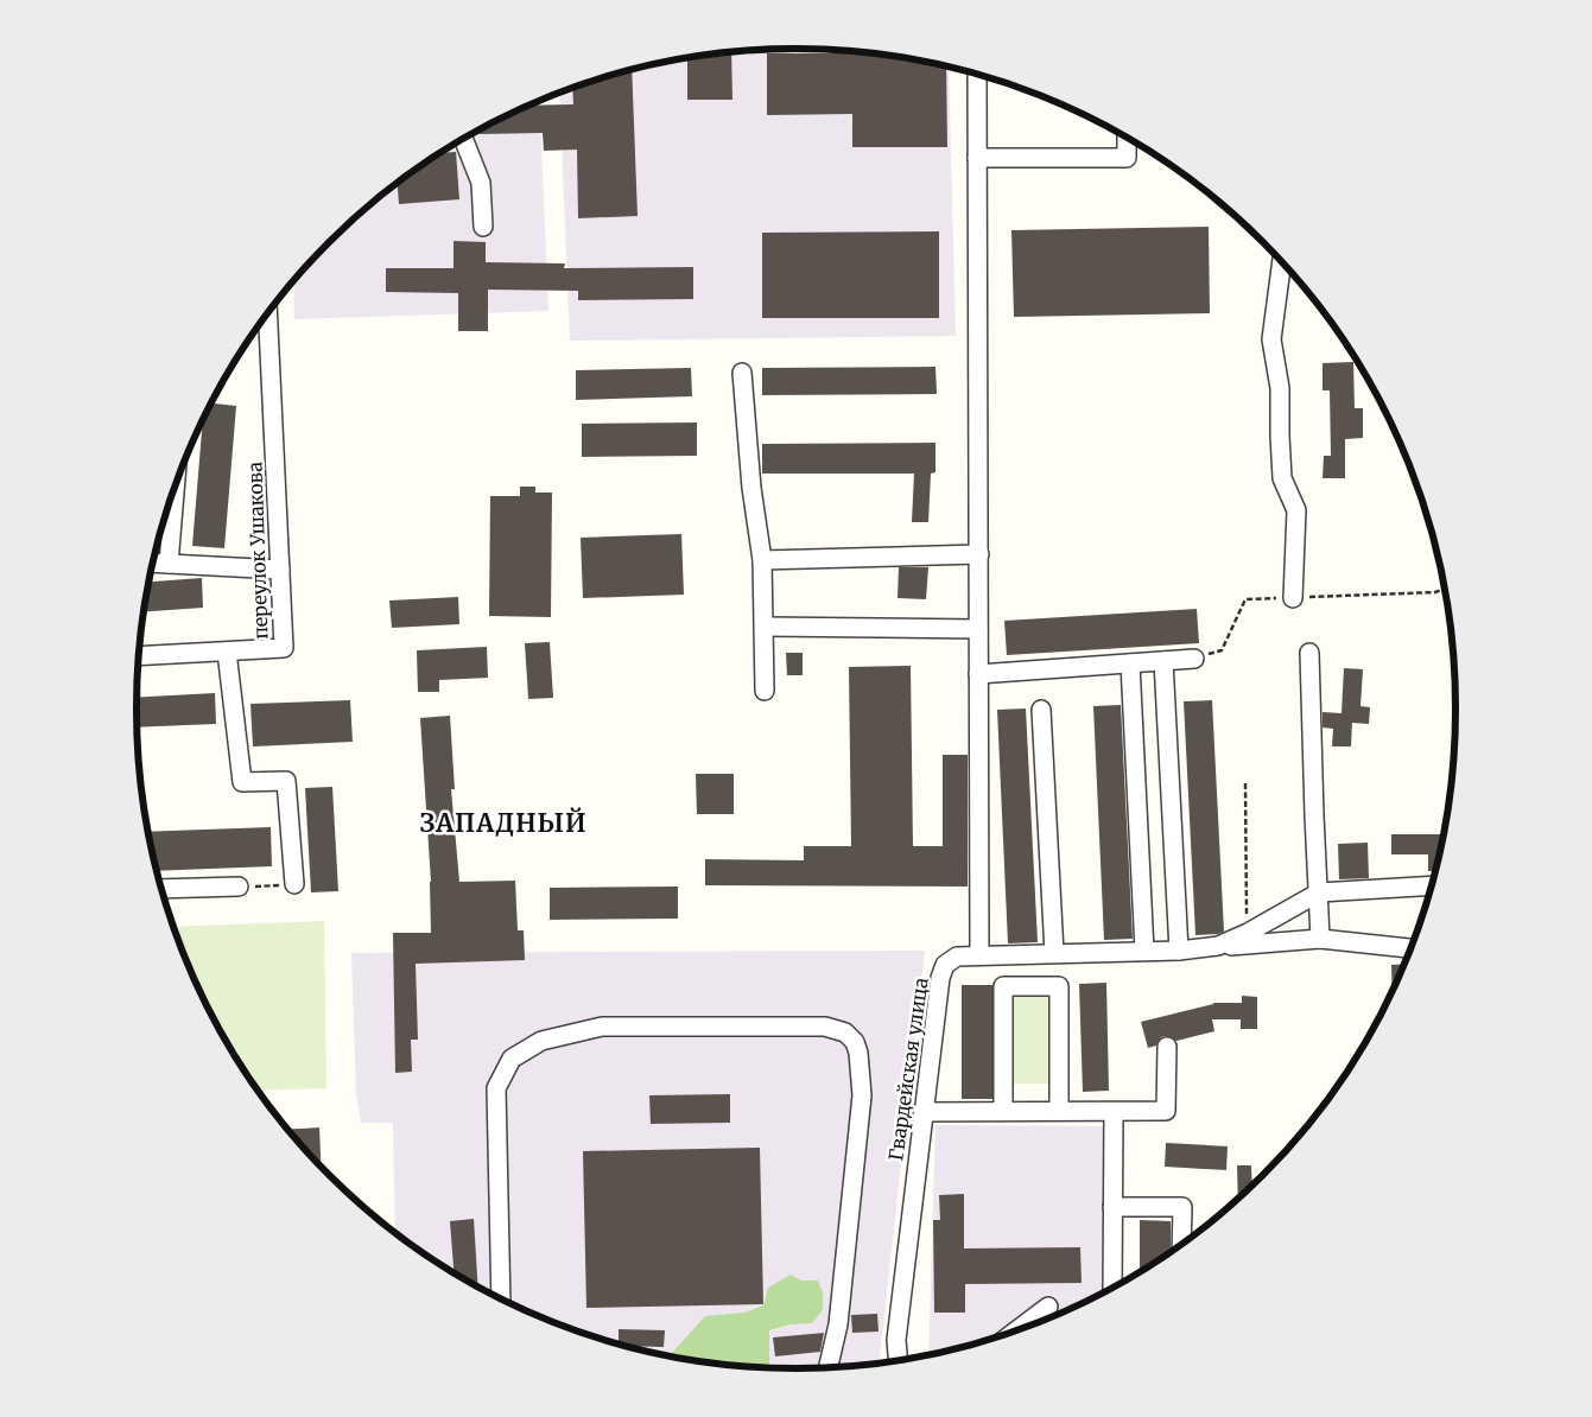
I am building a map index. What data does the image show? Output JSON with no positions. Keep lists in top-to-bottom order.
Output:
{
  "streets": {
    "street": ["переулок Ушакова", "Гвардейская улица"]
  },
  "districts": ["ЗАПАДНЫЙ"]
}
